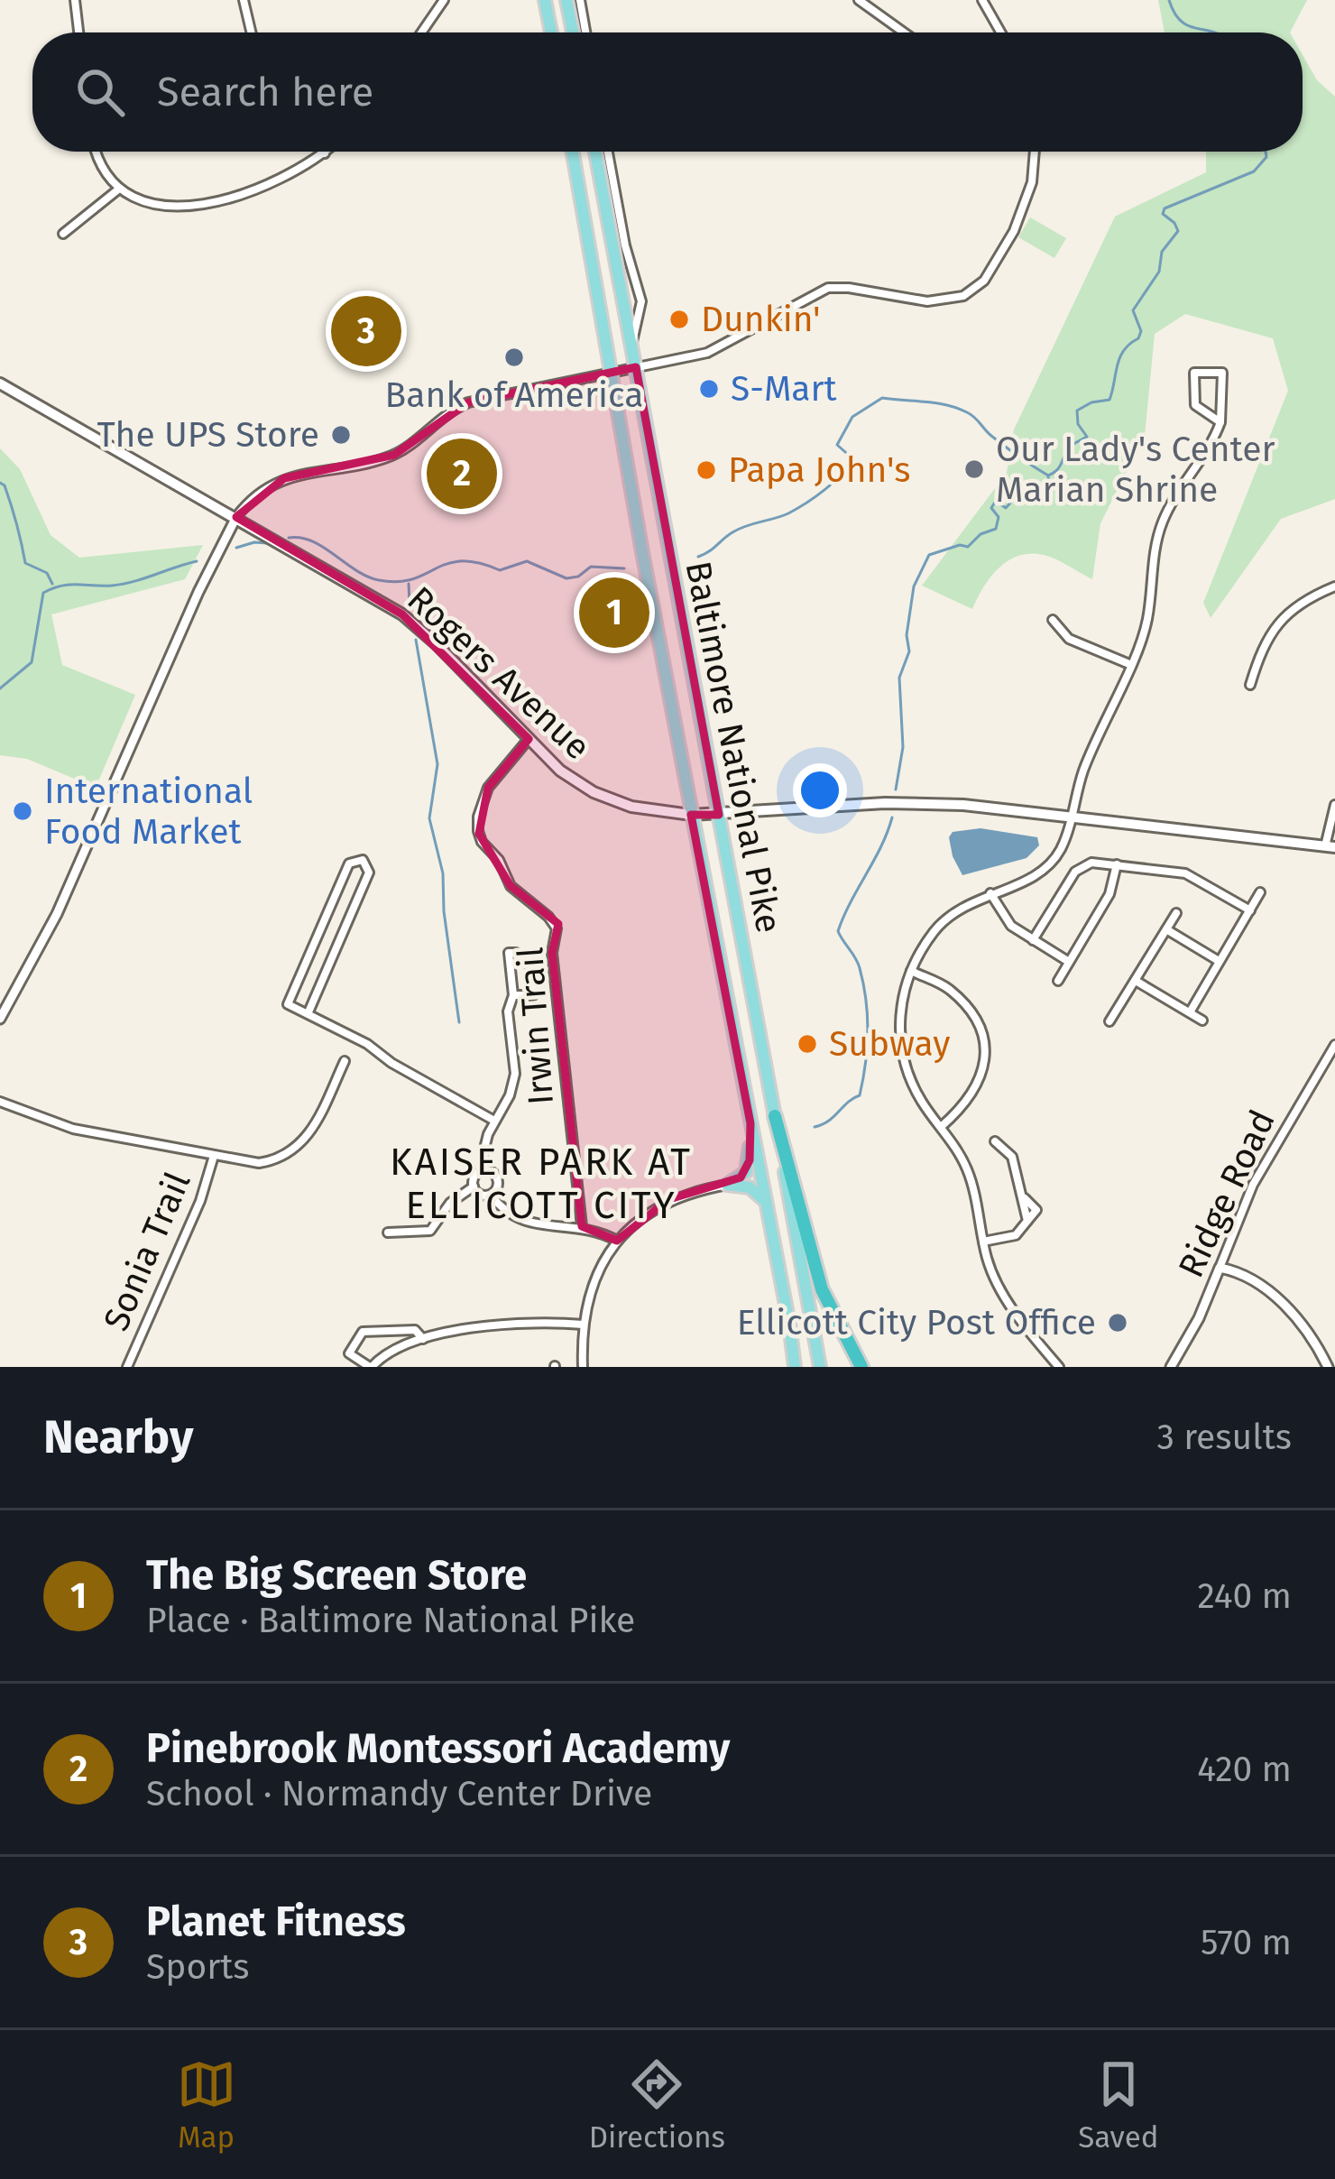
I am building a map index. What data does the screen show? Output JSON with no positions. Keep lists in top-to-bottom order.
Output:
{
  "streets": {
    "main road": ["Rogers Avenue", "Baltimore National Pike"],
    "street": ["Irwin Trail", "Ridge Road", "Sonia Trail"]
  },
  "crossings": [
    ["Rogers Avenue", "Baltimore National Pike"],
    ["Rogers Avenue", "Irwin Trail"]
  ],
  "districts": ["KAISER PARK AT ELLICOTT CITY"],
  "places": [
    "Dunkin'",
    "Bank of America",
    "S-Mart",
    "The UPS Store",
    "Our Lady's Center Marian Shrine",
    "Papa John's",
    "International Food Market",
    "Subway",
    "Ellicott City Post Office"
  ],
  "page": {
    "search": "Search here",
    "pins": ["3", "2", "1"],
    "heading": ["Nearby", "3 results"],
    "list": [
      {
        "mark": "1",
        "name": "The Big Screen Store",
        "note": "Place · Baltimore National Pike",
        "value": "240 m"
      },
      {
        "mark": "2",
        "name": "Pinebrook Montessori Academy",
        "note": "School · Normandy Center Drive",
        "value": "420 m"
      },
      {
        "mark": "3",
        "name": "Planet Fitness",
        "note": "Sports",
        "value": "570 m"
      }
    ],
    "nav": ["Map", "Directions", "Saved"]
  }
}
